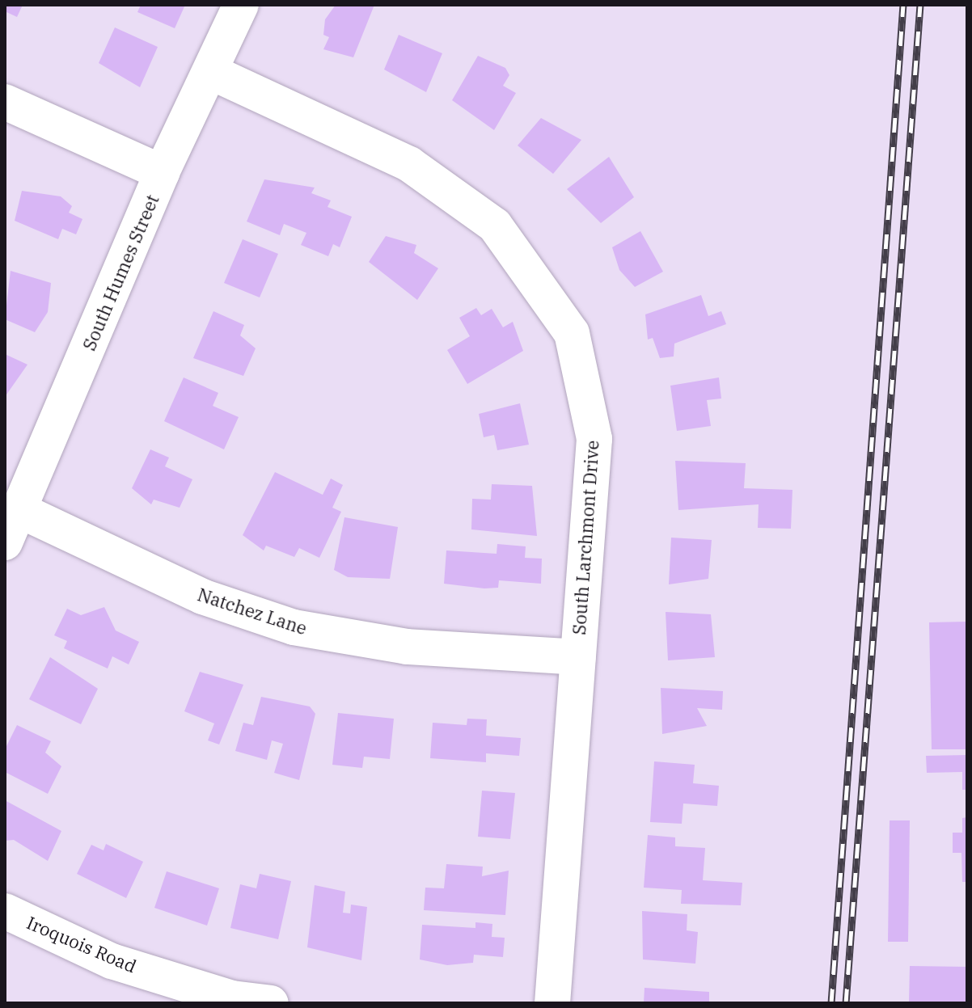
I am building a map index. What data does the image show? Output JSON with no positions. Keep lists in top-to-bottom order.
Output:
{
  "streets": {
    "street": [
      "South Humes Street",
      "South Larchmont Drive",
      "Natchez Lane",
      "Iroquois Road"
    ]
  },
  "crossings": [
    ["South Humes Street", "South Larchmont Drive"],
    ["South Humes Street", "Natchez Lane"],
    ["South Larchmont Drive", "Natchez Lane"]
  ]
}
